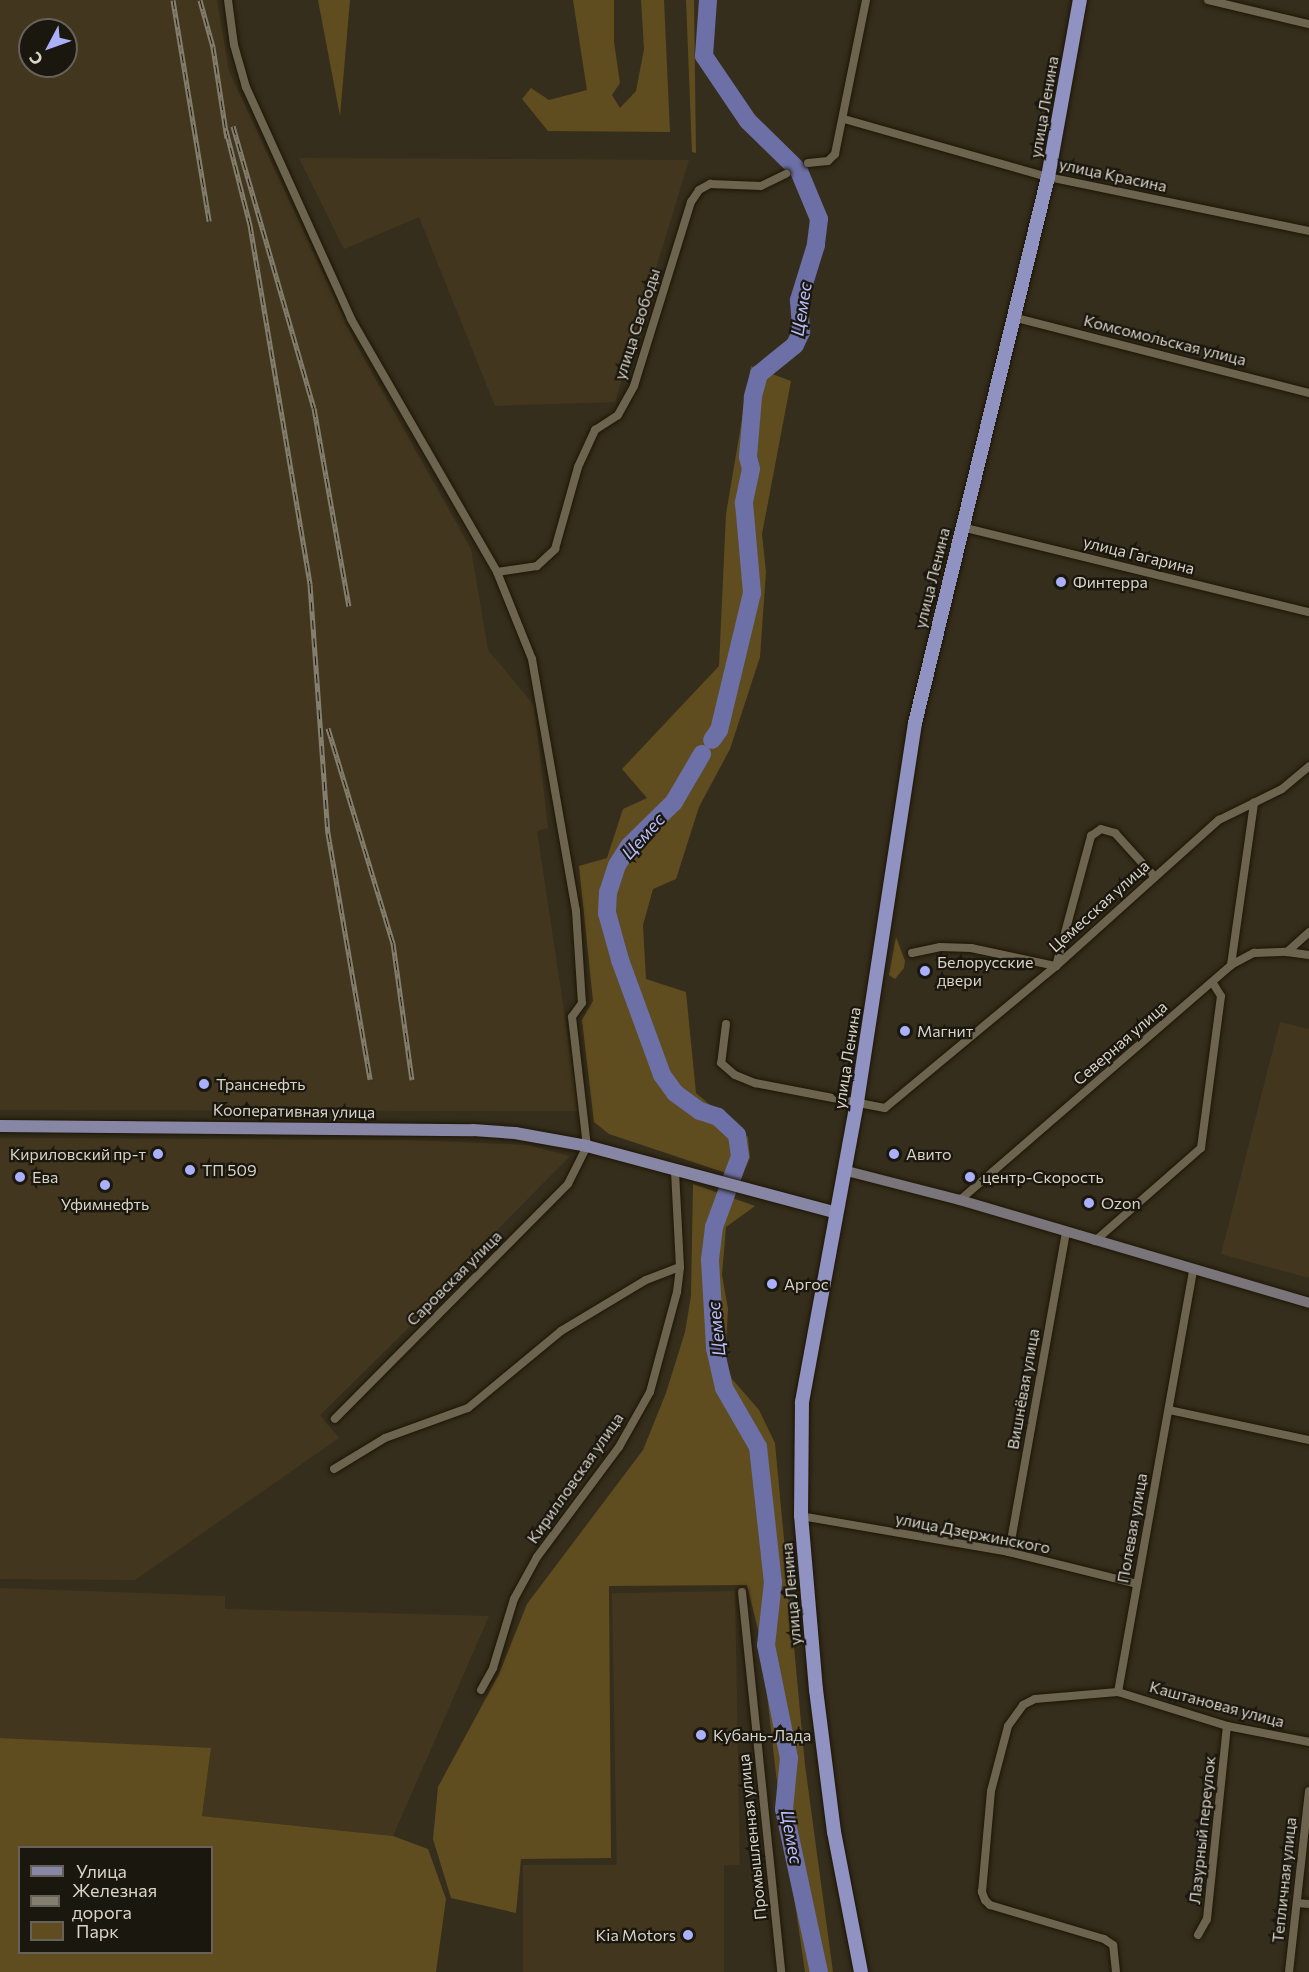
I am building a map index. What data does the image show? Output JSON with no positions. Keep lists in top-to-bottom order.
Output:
{
  "streets": {
    "highway": ["улица Ленина"],
    "main road": ["Кооперативная улица"],
    "street": [
      "улица Красина",
      "улица Свободы",
      "Комсомольская улица",
      "улица Гагарина",
      "Цемесская улица",
      "Северная улица",
      "Саровская улица",
      "Вишнёвая улица",
      "Кирилловская улица",
      "Полевая улица",
      "улица Дзержинского",
      "Каштановая улица",
      "Лазурный переулок",
      "Промышленная улица",
      "Тепличная улица"
    ]
  },
  "crossings": [
    ["улица Ленина", "улица Красина"],
    ["улица Ленина", "Комсомольская улица"],
    ["улица Ленина", "улица Гагарина"],
    ["улица Ленина", "Цемесская улица"],
    ["улица Ленина", "Кооперативная улица"],
    ["улица Ленина", "улица Дзержинского"],
    ["Кооперативная улица", "Саровская улица"],
    ["Кооперативная улица", "Кирилловская улица"],
    ["Вишнёвая улица", "улица Дзержинского"],
    ["Полевая улица", "улица Дзержинского"],
    ["Полевая улица", "Каштановая улица"],
    ["Каштановая улица", "Лазурный переулок"]
  ],
  "water": ["Цемес"],
  "places": [
    "Финтерра",
    "Белорусские двери",
    "Магнит",
    "Транснефть",
    "Кириловский пр-т",
    "Авито",
    "ТП 509",
    "Ева",
    "центр-Скорость",
    "Уфимнефть",
    "Ozon",
    "Аргос",
    "Кубань-Лада",
    "Kia Motors"
  ],
  "legend": ["Улица", "Железная дорога", "Парк"],
  "north": "bottom left"
}
